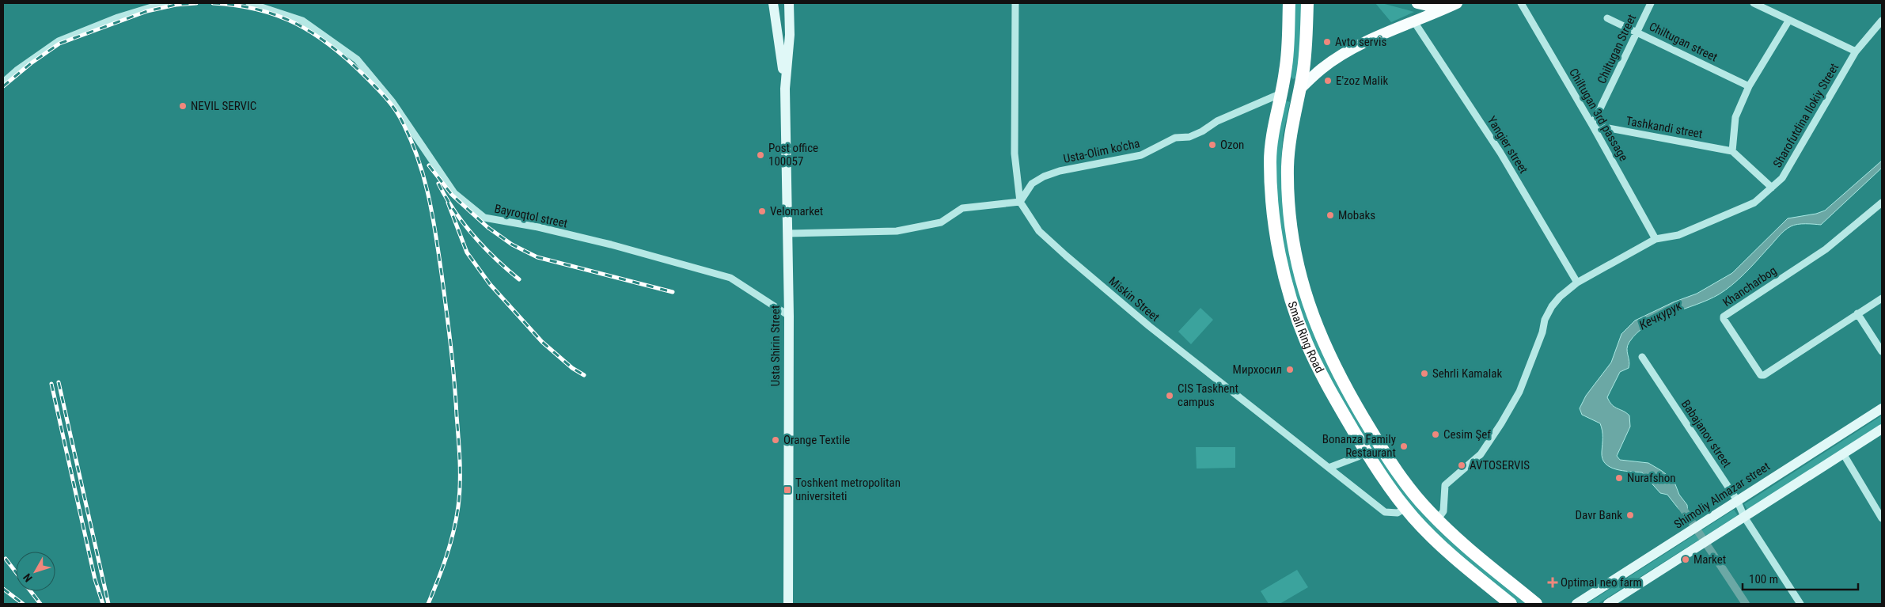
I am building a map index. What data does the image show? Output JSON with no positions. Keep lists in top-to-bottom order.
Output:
{
  "streets": {
    "highway": ["Small Ring Road"],
    "main road": ["Usta Shirin Street", "Shimoliy Almazar street"],
    "street": [
      "Chiltugаn street",
      "Chiltugan Street",
      "Chiltugan 3rd passage",
      "Sharofutdina Ilokiy Street",
      "Tashkandi street",
      "Yangier street",
      "Usta-Olim ko'cha",
      "Bayroqtol street",
      "Khancharbog",
      "Miskin Street",
      "Babajanov street"
    ]
  },
  "crossings": [
    ["Chiltugаn street", "Chiltugan Street"],
    ["Chiltugan Street", "Chiltugan 3rd passage"],
    ["Chiltugan Street", "Tashkandi street"],
    ["Chiltugan 3rd passage", "Sharofutdina Ilokiy Street"],
    ["Chiltugan 3rd passage", "Tashkandi street"],
    ["Sharofutdina Ilokiy Street", "Yangier street"],
    ["Usta-Olim ko'cha", "Miskin Street"],
    ["Usta-Olim ko'cha", "Small Ring Road"],
    ["Bayroqtol street", "Usta Shirin Street"],
    ["Miskin Street", "Small Ring Road"],
    ["Babajanov street", "Shimoliy Almazar street"]
  ],
  "water": ["Кечкурук"],
  "places": {
    "other": [
      "Avto servis",
      "E'zoz Malik",
      "NEVIL SERVIC",
      "Ozon",
      "Post office 100057",
      "Velomarket",
      "Mobaks",
      "Мирхосил",
      "Sehrli Kamalak",
      "CIS Taskhent campus",
      "Cesim Şef",
      "Orange Textile",
      "Bonanza Family Restaurant",
      "AVTOSERVIS",
      "Nurafshon",
      "Davr Bank",
      "Market"
    ],
    "transit": ["Toshkent metropolitan universiteti"],
    "health": ["Optimal neo farm"]
  },
  "scale_bar": "100 m",
  "north": "bottom left"
}
